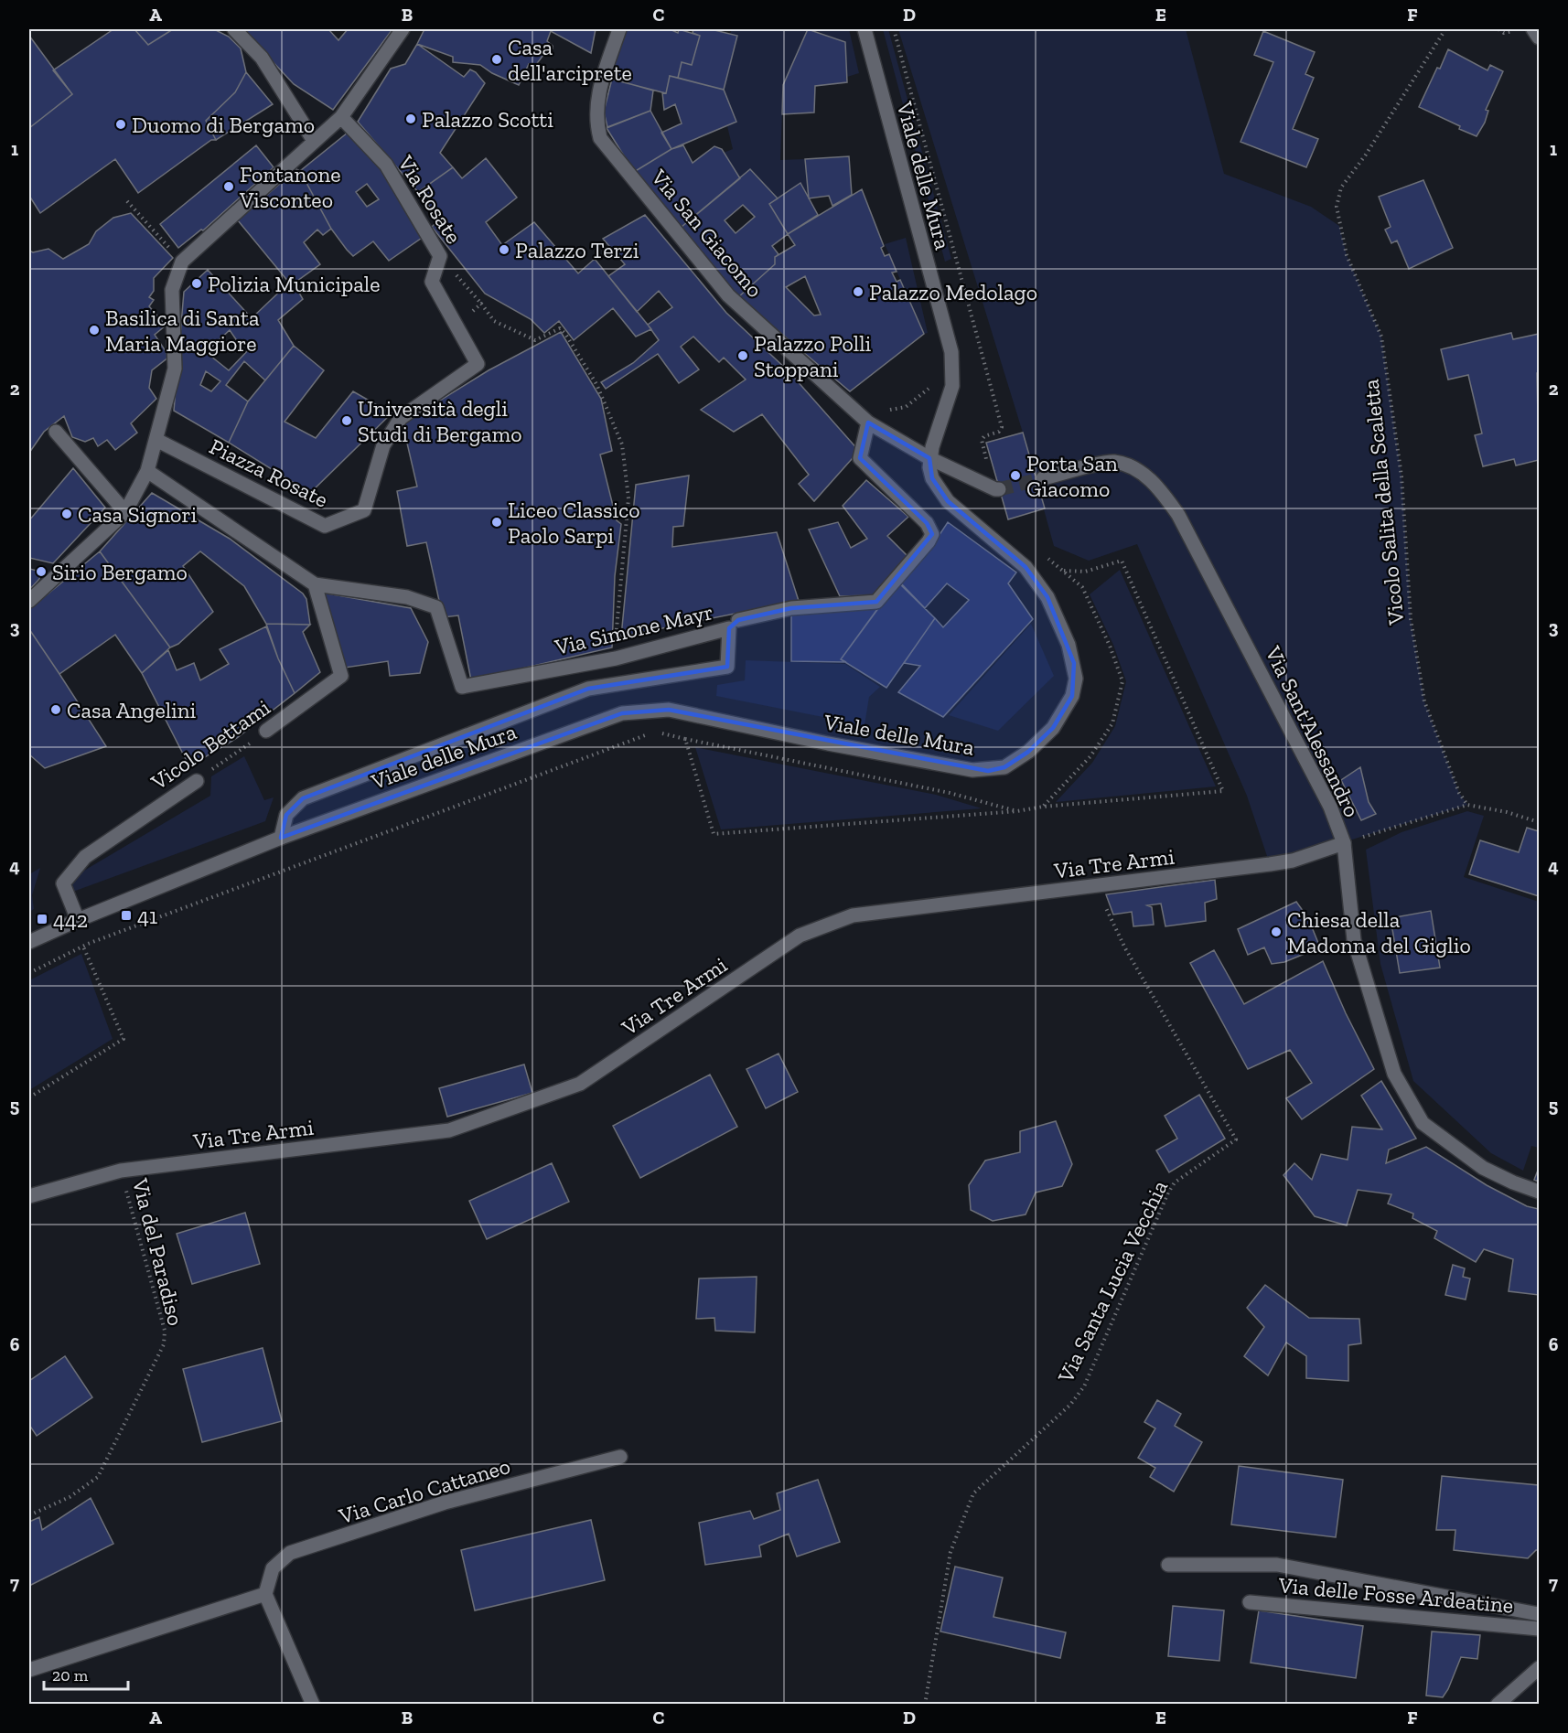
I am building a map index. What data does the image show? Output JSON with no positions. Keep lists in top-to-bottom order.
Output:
{
  "streets": {
    "street": [
      "Viale delle Mura",
      "Via Rosate",
      "Via San Giacomo",
      "Piazza Rosate",
      "Via Simone Mayr",
      "Via Sant'Alessandro",
      "Vicolo Bettami",
      "Via Tre Armi",
      "Via Carlo Cattaneo",
      "Via delle Fosse Ardeatine"
    ],
    "path": ["Vicolo Salita della Scaletta", "Via del Paradiso", "Via Santa Lucia Vecchia"]
  },
  "crossings": [
    ["Viale delle Mura", "Via San Giacomo"],
    ["Viale delle Mura", "Via Simone Mayr"],
    ["Viale delle Mura", "Vicolo Bettami"],
    ["Via Rosate", "Via Simone Mayr"],
    ["Via Simone Mayr", "Vicolo Bettami"],
    ["Via Sant'Alessandro", "Via Tre Armi"],
    ["Via Tre Armi", "Via del Paradiso"],
    ["Via Tre Armi", "Via Santa Lucia Vecchia"]
  ],
  "places": {
    "other": [
      "Casa dell'arciprete",
      "Palazzo Scotti",
      "Duomo di Bergamo",
      "Fontanone Visconteo",
      "Palazzo Terzi",
      "Polizia Municipale",
      "Palazzo Medolago",
      "Basilica di Santa Maria Maggiore",
      "Palazzo Polli Stoppani",
      "Università degli Studi di Bergamo",
      "Porta San Giacomo",
      "Casa Signori",
      "Liceo Classico Paolo Sarpi",
      "Sirio Bergamo",
      "Casa Angelini",
      "Chiesa della Madonna del Giglio"
    ],
    "transit": ["41", "442"]
  },
  "scale_bar": "20 m",
  "grid": {
    "columns": [
      "A",
      "B",
      "C",
      "D",
      "E",
      "F"
    ],
    "rows": [
      "1",
      "2",
      "3",
      "4",
      "5",
      "6",
      "7"
    ]
  }
}
